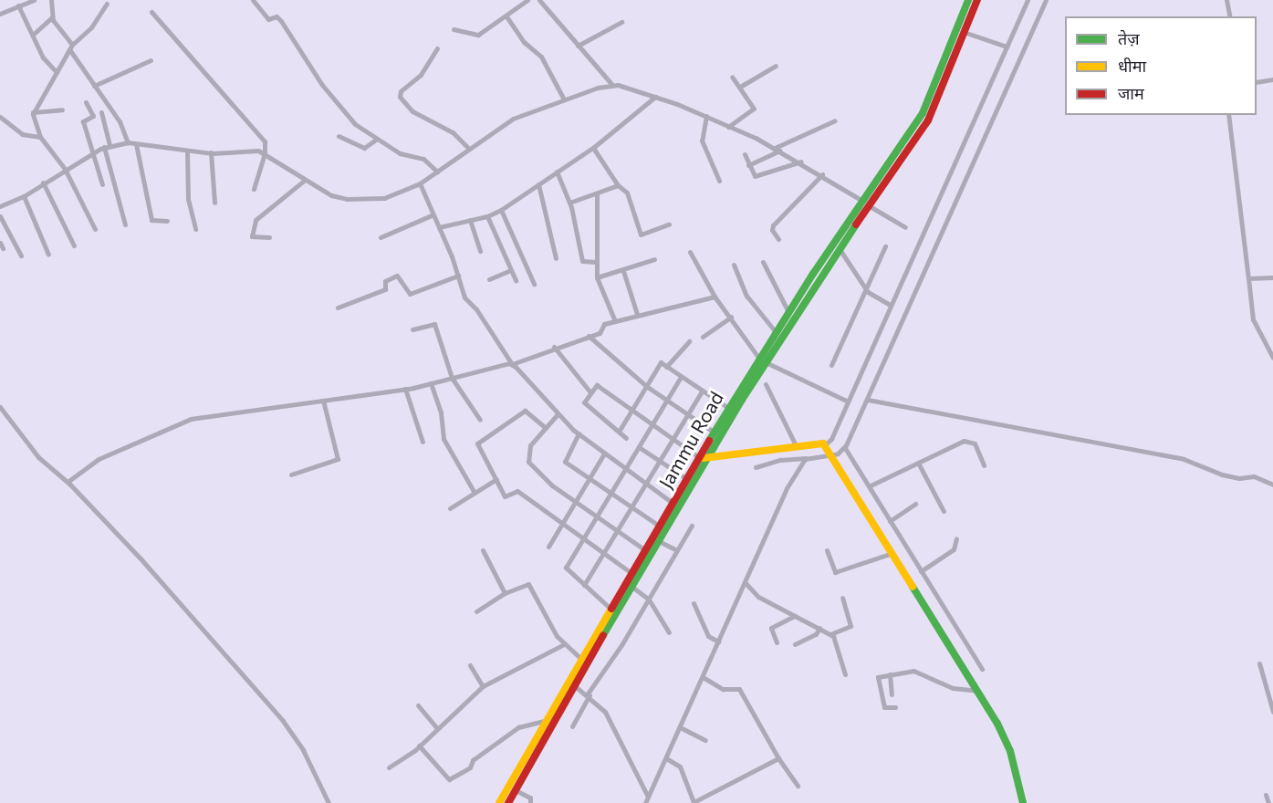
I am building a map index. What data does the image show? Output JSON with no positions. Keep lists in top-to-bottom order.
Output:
{
  "streets": {
    "main road": ["Jammu Road"]
  },
  "legend": ["तेज़", "धीमा", "जाम"]
}
